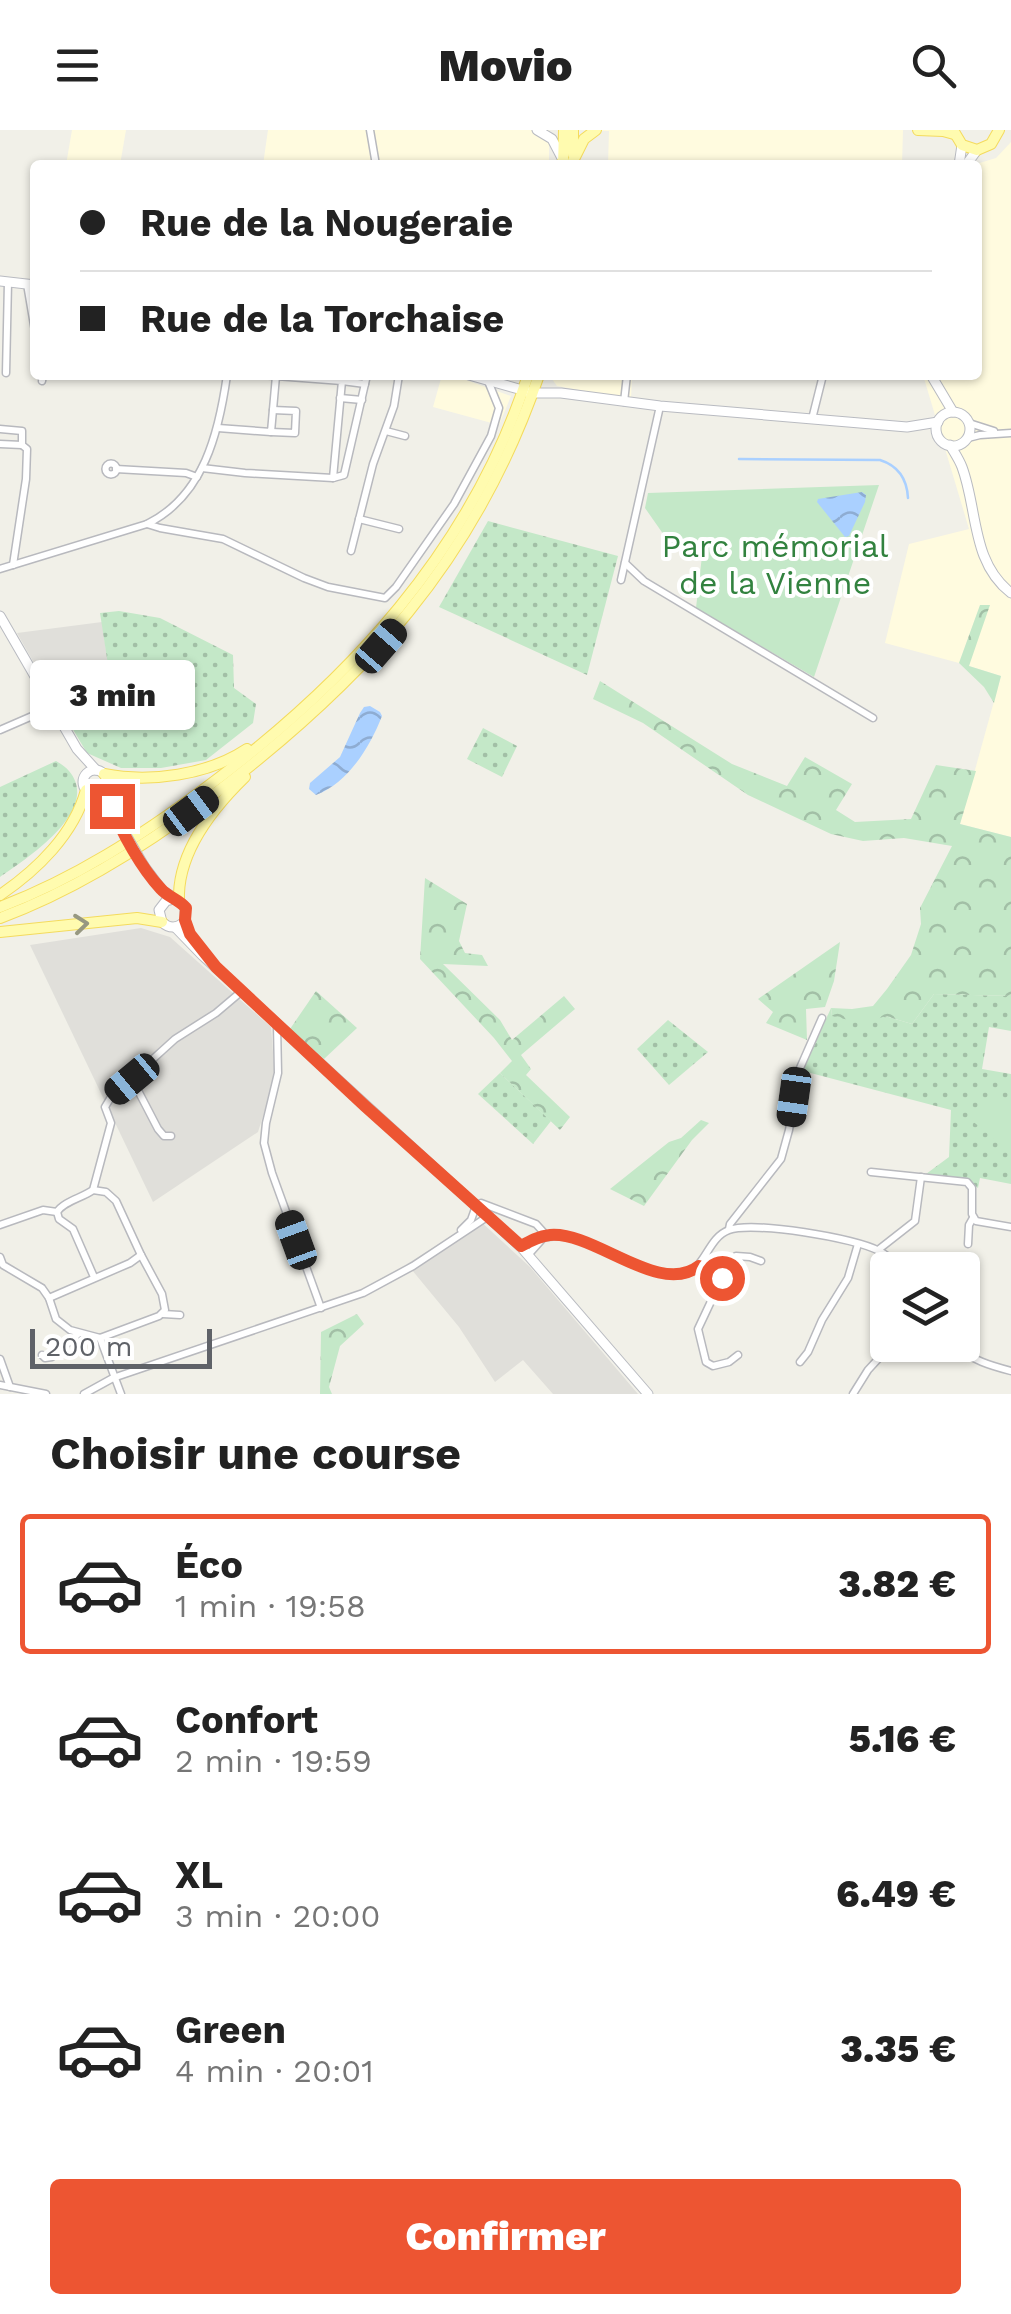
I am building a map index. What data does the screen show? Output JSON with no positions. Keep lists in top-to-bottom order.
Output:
{
  "parks": ["Parc mémorial de la Vienne"],
  "scale_bar": "200 m",
  "page": {
    "header": "Movio",
    "banner": ["Rue de la Nougeraie", "Rue de la Torchaise"],
    "bubble": "3 min",
    "scale": "200 m",
    "heading": "Choisir une course",
    "list": [
      {
        "name": "Éco",
        "note": "1 min · 19:58",
        "value": "3.82 €"
      },
      {
        "name": "Confort",
        "note": "2 min · 19:59",
        "value": "5.16 €"
      },
      {
        "name": "XL",
        "note": "3 min · 20:00",
        "value": "6.49 €"
      },
      {
        "name": "Green",
        "note": "4 min · 20:01",
        "value": "3.35 €"
      }
    ],
    "buttons": "Confirmer"
  }
}
